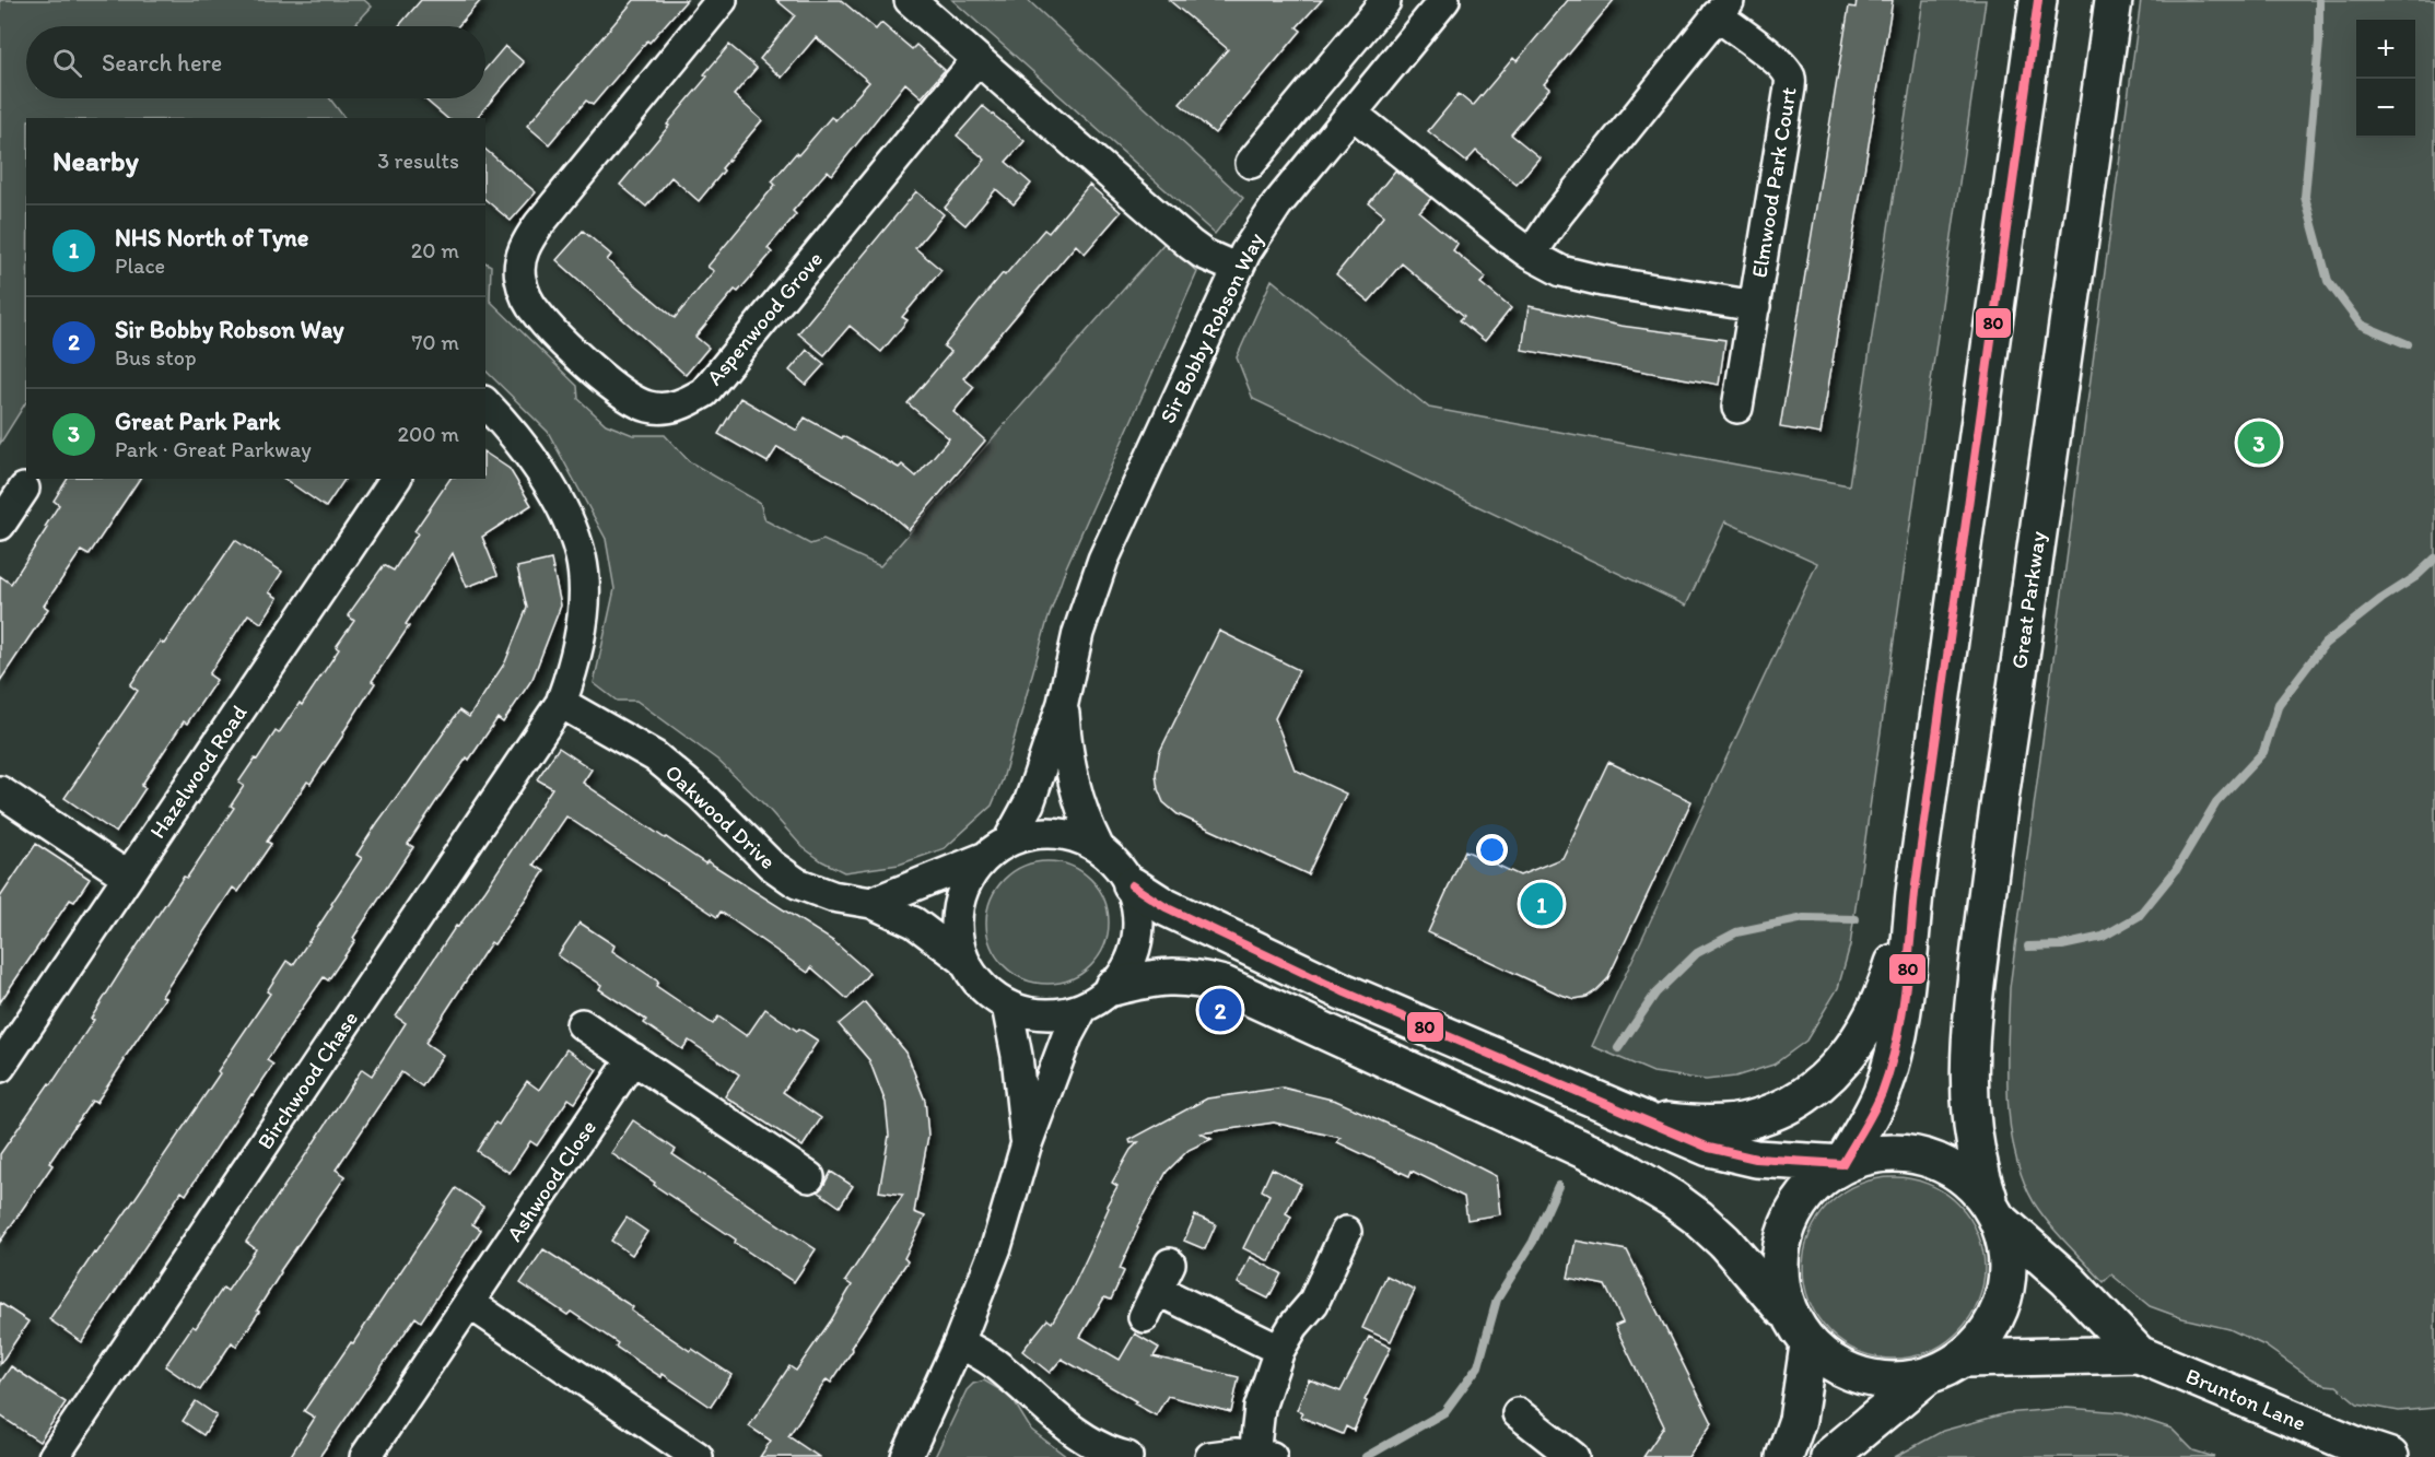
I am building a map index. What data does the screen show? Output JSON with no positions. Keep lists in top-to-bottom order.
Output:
{
  "streets": {
    "street": [
      "Elmwood Park Court",
      "Aspenwood Grove",
      "Sir Bobby Robson Way",
      "Great Parkway",
      "Hazelwood Road",
      "Oakwood Drive",
      "Birchwood Chase",
      "Ashwood Close",
      "Brunton Lane"
    ]
  },
  "crossings": [
    ["Elmwood Park Court", "Sir Bobby Robson Way"],
    ["Sir Bobby Robson Way", "Oakwood Drive"],
    ["Great Parkway", "Brunton Lane"],
    ["Oakwood Drive", "Birchwood Chase"]
  ],
  "lines": ["transit line 80"],
  "page": {
    "map_buttons": ["+", "−"],
    "search": "Search here",
    "heading": ["Nearby", "3 results"],
    "list": [
      {
        "mark": "1",
        "name": "NHS North of Tyne",
        "note": "Place",
        "value": "20 m"
      },
      {
        "mark": "2",
        "name": "Sir Bobby Robson Way",
        "note": "Bus stop",
        "value": "70 m"
      },
      {
        "mark": "3",
        "name": "Great Park Park",
        "note": "Park · Great Parkway",
        "value": "200 m"
      }
    ],
    "pins": ["3", "1", "2"]
  }
}
